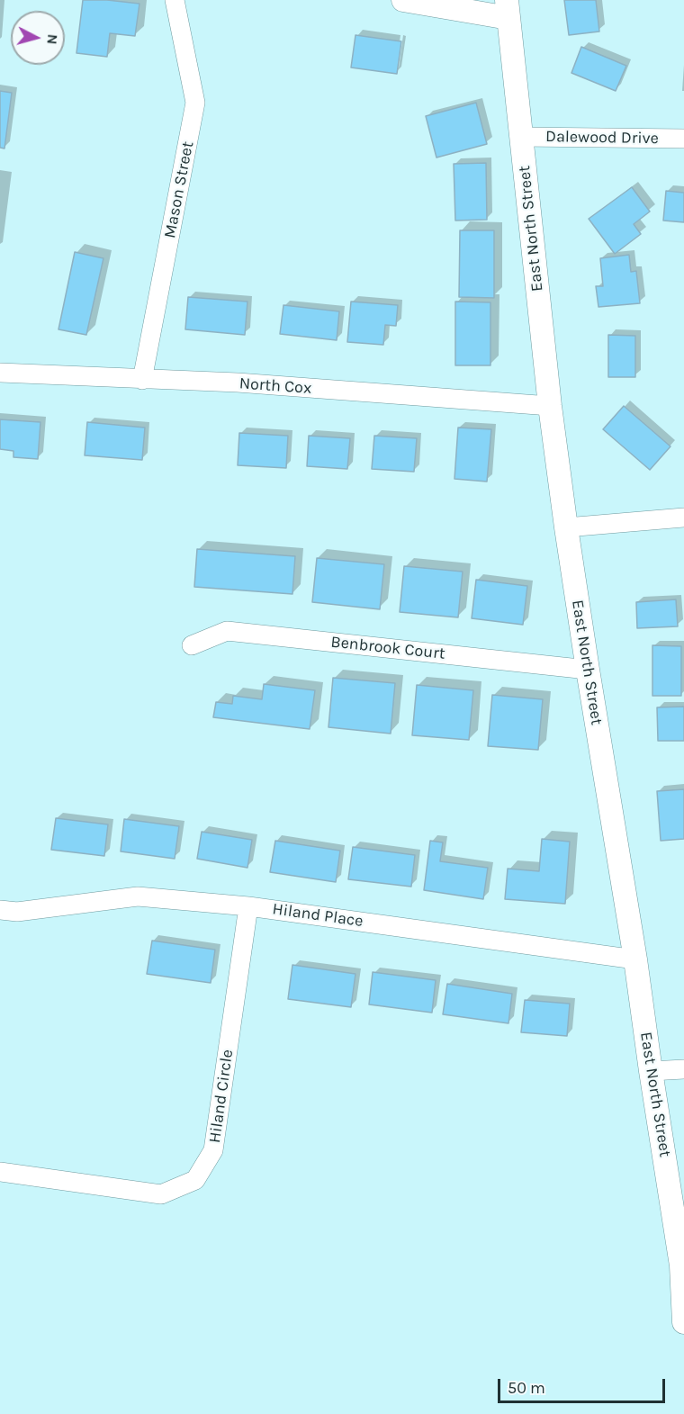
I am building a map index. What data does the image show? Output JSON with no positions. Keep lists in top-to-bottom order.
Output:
{
  "streets": {
    "street": [
      "Dalewood Drive",
      "Mason Street",
      "East North Street",
      "North Cox",
      "Benbrook Court",
      "Hiland Place",
      "Hiland Circle"
    ]
  },
  "crossings": [
    ["Dalewood Drive", "East North Street"],
    ["Mason Street", "North Cox"],
    ["East North Street", "North Cox"],
    ["East North Street", "Benbrook Court"],
    ["East North Street", "Hiland Place"],
    ["Hiland Place", "Hiland Circle"]
  ],
  "scale_bar": "50 m",
  "north": "right"
}
